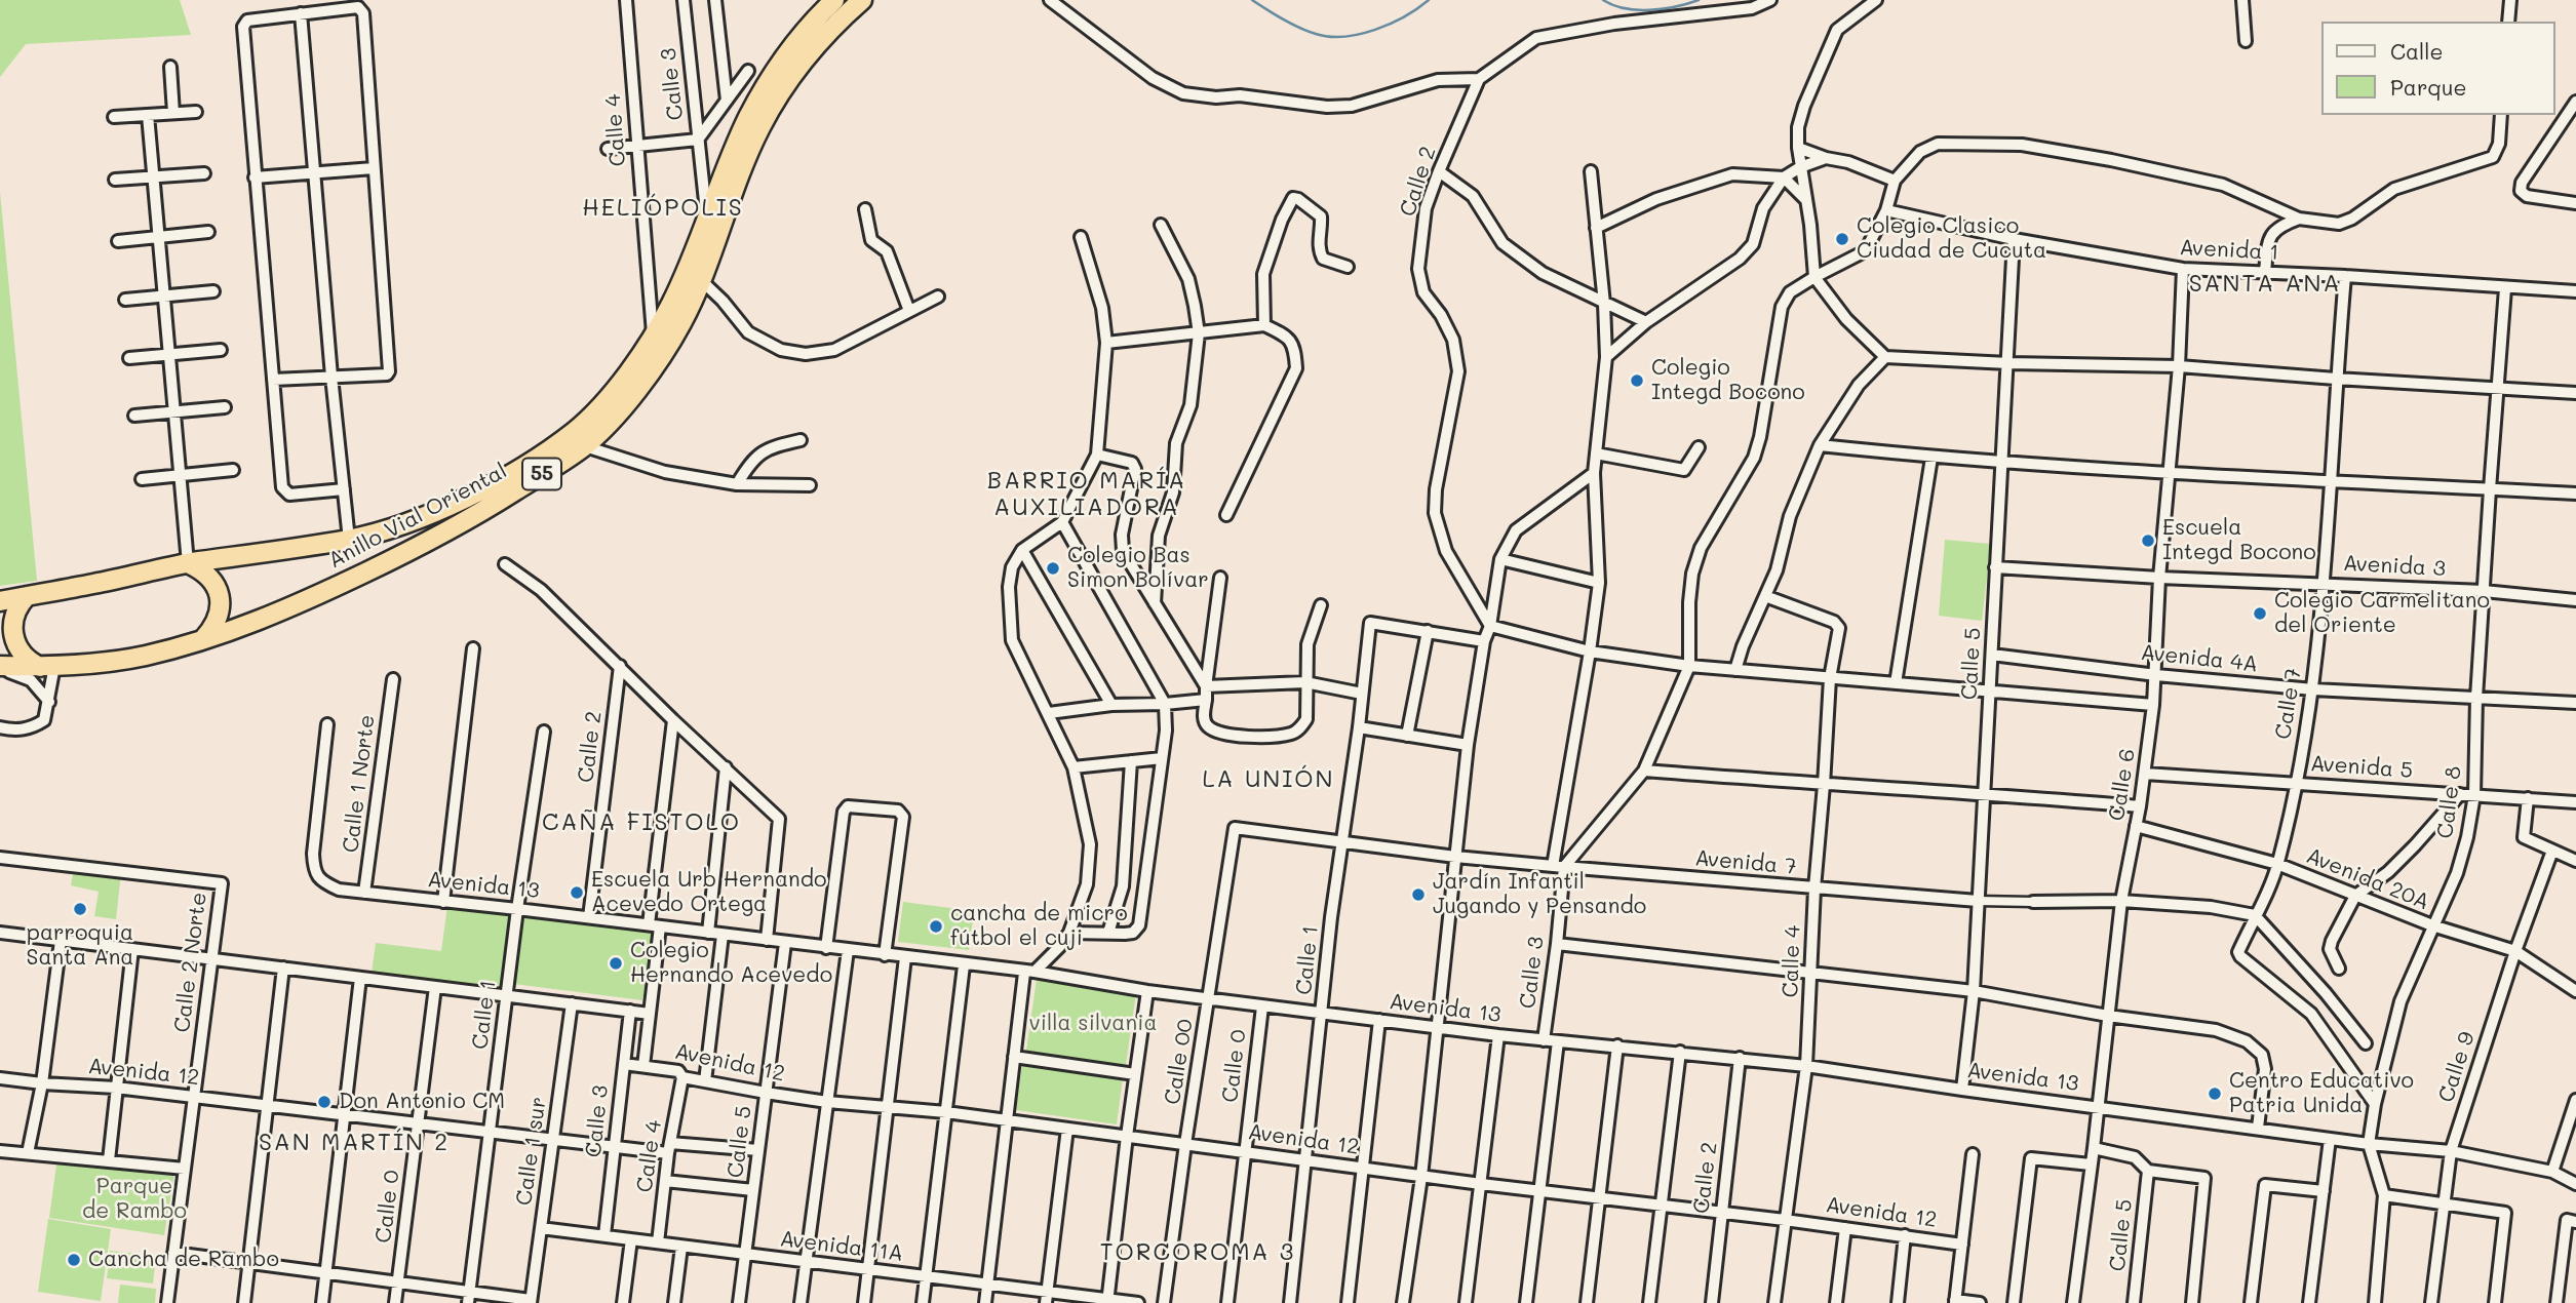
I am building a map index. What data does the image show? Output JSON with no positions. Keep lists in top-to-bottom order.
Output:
{
  "streets": {
    "highway": ["55", "Anillo Vial Oriental"],
    "street": [
      "Calle 3",
      "Calle 4",
      "Calle 2",
      "Avenida 1",
      "Avenida 3",
      "Avenida 4A",
      "Calle 5",
      "Calle 7",
      "Avenida 5",
      "Calle 1 Norte",
      "Calle 6",
      "Calle 8",
      "Avenida 7",
      "Avenida 20A",
      "Avenida 13",
      "Calle 1",
      "Calle 2 Norte",
      "Calle 00",
      "Avenida 12",
      "Calle 0",
      "Calle 9",
      "Calle 1 sur",
      "Avenida 11A"
    ]
  },
  "crossings": [
    ["Calle 3", "Anillo Vial Oriental"],
    ["Calle 3", "Avenida 7"],
    ["Calle 3", "Avenida 13"],
    ["Calle 3", "Avenida 12"],
    ["Calle 3", "Avenida 11A"],
    ["Calle 4", "Anillo Vial Oriental"],
    ["Calle 4", "Avenida 7"],
    ["Calle 4", "Avenida 13"],
    ["Calle 4", "Avenida 12"],
    ["Calle 4", "Avenida 11A"],
    ["Calle 2", "Avenida 13"],
    ["Calle 2", "Avenida 12"],
    ["Avenida 1", "Calle 5"],
    ["Avenida 1", "Calle 7"],
    ["Avenida 1", "Calle 6"],
    ["Avenida 1", "Calle 8"],
    ["Avenida 3", "Calle 5"],
    ["Avenida 3", "Calle 7"],
    ["Avenida 3", "Calle 6"],
    ["Avenida 3", "Calle 8"],
    ["Avenida 4A", "Calle 5"],
    ["Avenida 4A", "Calle 7"],
    ["Avenida 4A", "Calle 6"],
    ["Avenida 4A", "Calle 8"],
    ["Calle 5", "Avenida 7"],
    ["Calle 5", "Avenida 13"],
    ["Calle 5", "Avenida 12"],
    ["Calle 5", "Avenida 11A"],
    ["Calle 7", "Avenida 5"],
    ["Calle 7", "Calle 8"],
    ["Calle 7", "Avenida 7"],
    ["Calle 7", "Avenida 20A"],
    ["Avenida 5", "Calle 6"],
    ["Avenida 5", "Calle 8"],
    ["Calle 1 Norte", "Avenida 13"],
    ["Calle 6", "Avenida 7"],
    ["Calle 6", "Avenida 20A"],
    ["Calle 6", "Avenida 13"],
    ["Calle 8", "Avenida 20A"],
    ["Calle 8", "Avenida 13"],
    ["Avenida 7", "Calle 1"],
    ["Avenida 7", "Calle 00"],
    ["Avenida 20A", "Calle 9"],
    ["Avenida 13", "Calle 1"],
    ["Avenida 13", "Calle 00"],
    ["Avenida 13", "Calle 0"],
    ["Avenida 13", "Calle 9"],
    ["Calle 1", "Avenida 12"],
    ["Calle 2 Norte", "Avenida 12"],
    ["Calle 00", "Avenida 12"],
    ["Avenida 12", "Calle 0"],
    ["Avenida 12", "Calle 1 sur"],
    ["Calle 1 sur", "Avenida 11A"]
  ],
  "districts": [
    "HELIÓPOLIS",
    "SANTA ANA",
    "BARRIO MARÍA AUXILIADORA",
    "LA UNIÓN",
    "CAÑA FISTOLO",
    "SAN MARTÍN 2",
    "TORCOROMA 3"
  ],
  "parks": ["villa silvania", "Parque de Rambo"],
  "places": [
    "Colegio Clasico Ciudad de Cucuta",
    "Colegio Integd Bocono",
    "Escuela Integd Bocono",
    "Colegio Bas Simon Bolívar",
    "Colegio Carmelitano del Oriente",
    "Escuela Urb Hernando Acevedo Ortega",
    "Jardín Infantil Jugando y Pensando",
    "parroquia Santa Ana",
    "cancha de micro fútbol el cuji",
    "Colegio Hernando Acevedo",
    "Centro Educativo Patria Unida",
    "Don Antonio CM",
    "Cancha de Rambo"
  ],
  "legend": ["Calle", "Parque"]
}
